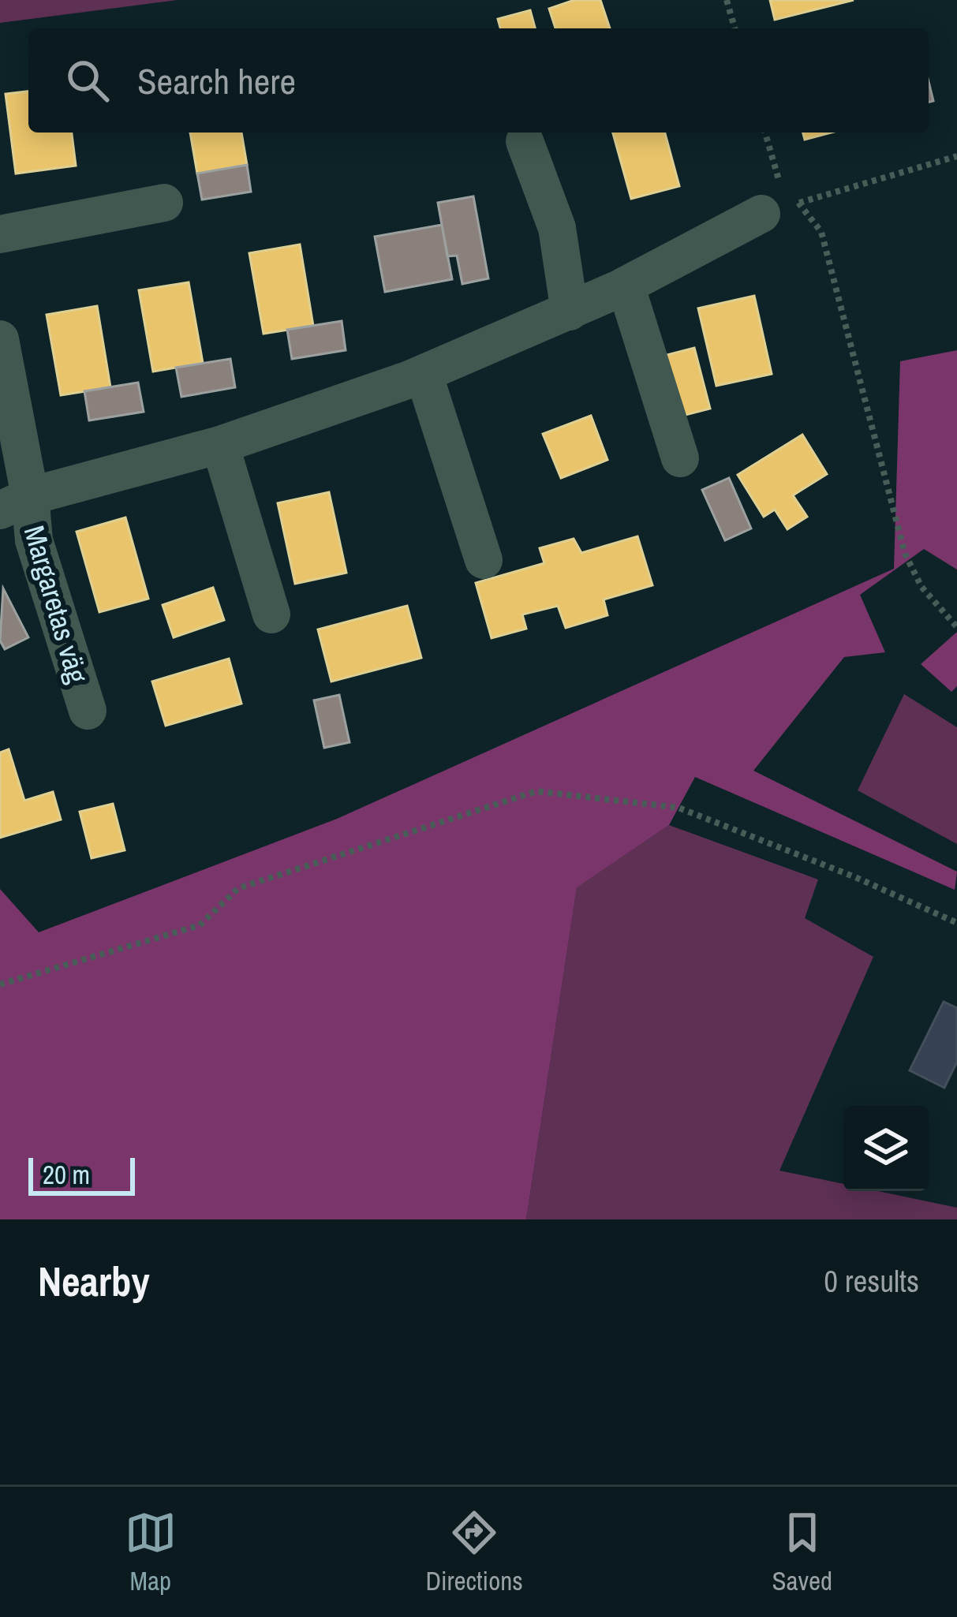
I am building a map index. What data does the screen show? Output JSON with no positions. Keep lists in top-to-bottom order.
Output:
{
  "streets": {
    "street": ["Margaretas väg"]
  },
  "scale_bar": "20 m",
  "page": {
    "search": "Search here",
    "scale": "20 m",
    "heading": ["Nearby", "0 results"],
    "nav": ["Map", "Directions", "Saved"]
  }
}
